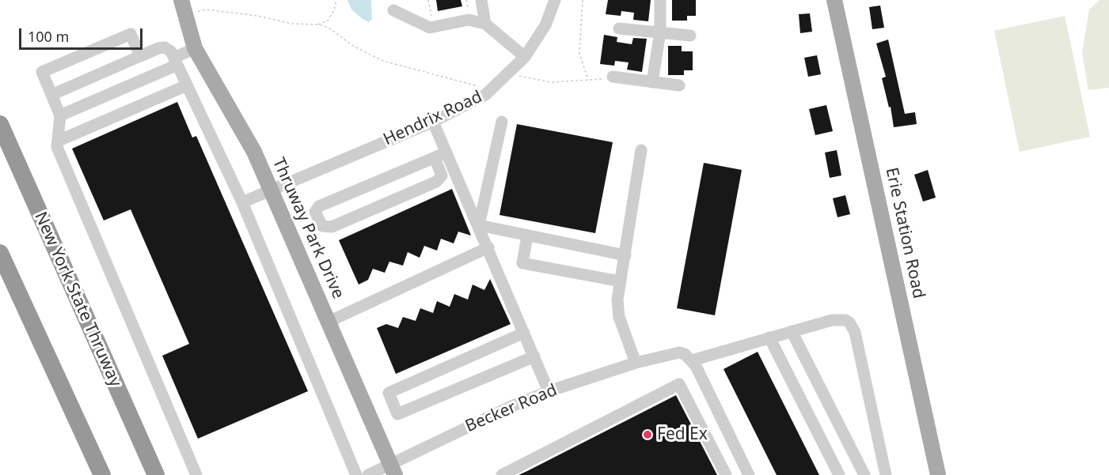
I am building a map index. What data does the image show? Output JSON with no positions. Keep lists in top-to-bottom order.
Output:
{
  "streets": {
    "highway": ["New York State Thruway"],
    "main road": ["Thruway Park Drive", "Erie Station Road"],
    "street": ["Hendrix Road", "Becker Road"]
  },
  "crossings": [
    ["Hendrix Road", "Thruway Park Drive"],
    ["Thruway Park Drive", "Becker Road"]
  ],
  "places": ["Fed Ex"],
  "scale_bar": "100 m"
}
